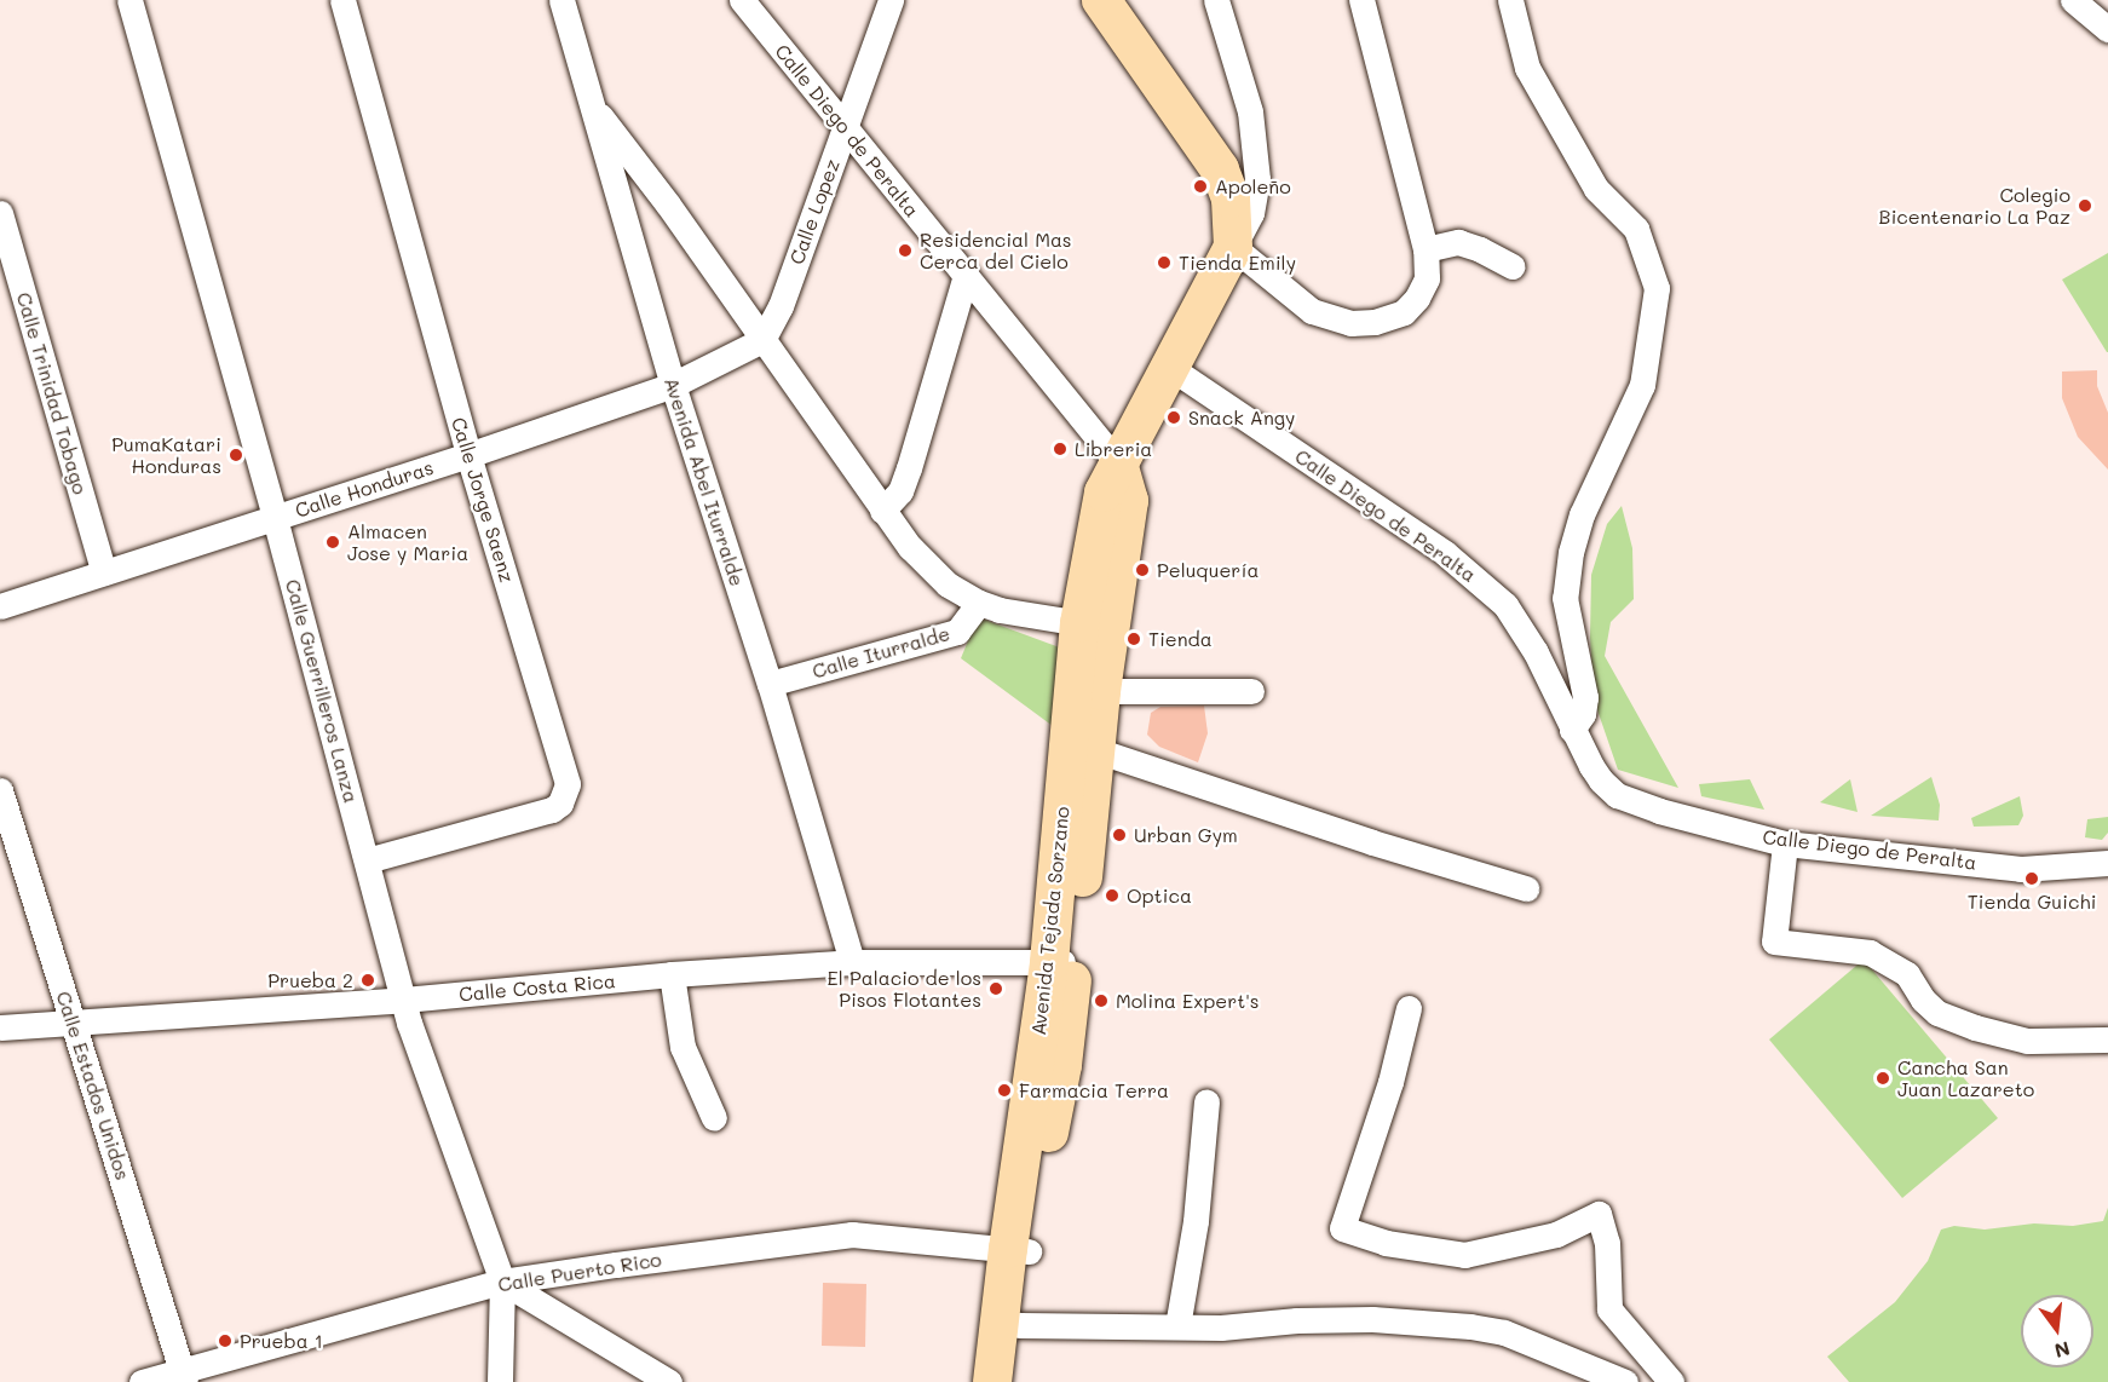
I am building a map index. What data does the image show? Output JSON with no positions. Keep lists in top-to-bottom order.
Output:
{
  "streets": {
    "main road": ["Avenida Tejada Sorzano"],
    "street": [
      "Calle Diego de Peralta",
      "Calle Lopez",
      "Calle Trinidad Tobago",
      "Avenida Abel Iturralde",
      "Calle Honduras",
      "Calle Jorge Saenz",
      "Calle Iturralde",
      "Calle Guerrilleros Lanza",
      "Calle Costa Rica",
      "Calle Estados Unidos",
      "Calle Puerto Rico"
    ]
  },
  "crossings": [
    ["Calle Diego de Peralta", "Calle Lopez"],
    ["Calle Diego de Peralta", "Avenida Tejada Sorzano"],
    ["Calle Lopez", "Calle Honduras"],
    ["Calle Trinidad Tobago", "Calle Honduras"],
    ["Avenida Abel Iturralde", "Calle Honduras"],
    ["Avenida Abel Iturralde", "Calle Iturralde"],
    ["Avenida Abel Iturralde", "Calle Costa Rica"],
    ["Calle Honduras", "Calle Jorge Saenz"],
    ["Calle Honduras", "Calle Guerrilleros Lanza"],
    ["Calle Jorge Saenz", "Calle Guerrilleros Lanza"],
    ["Calle Guerrilleros Lanza", "Calle Costa Rica"],
    ["Calle Guerrilleros Lanza", "Calle Puerto Rico"],
    ["Avenida Tejada Sorzano", "Calle Costa Rica"],
    ["Avenida Tejada Sorzano", "Calle Puerto Rico"],
    ["Calle Costa Rica", "Calle Estados Unidos"],
    ["Calle Estados Unidos", "Calle Puerto Rico"]
  ],
  "places": [
    "Apoleño",
    "Colegio Bicentenario La Paz",
    "Residencial Mas Cerca del Cielo",
    "Tienda Emily",
    "Snack Angy",
    "Libreria",
    "PumaKatari Honduras",
    "Almacen Jose y Maria",
    "Peluquería",
    "Tienda",
    "Urban Gym",
    "Tienda Guichi",
    "Optica",
    "Prueba 2",
    "El Palacio de los Pisos Flotantes",
    "Molina Expert's",
    "Cancha San Juan Lazareto",
    "Farmacia Terra",
    "Prueba 1"
  ],
  "north": "bottom"
}
